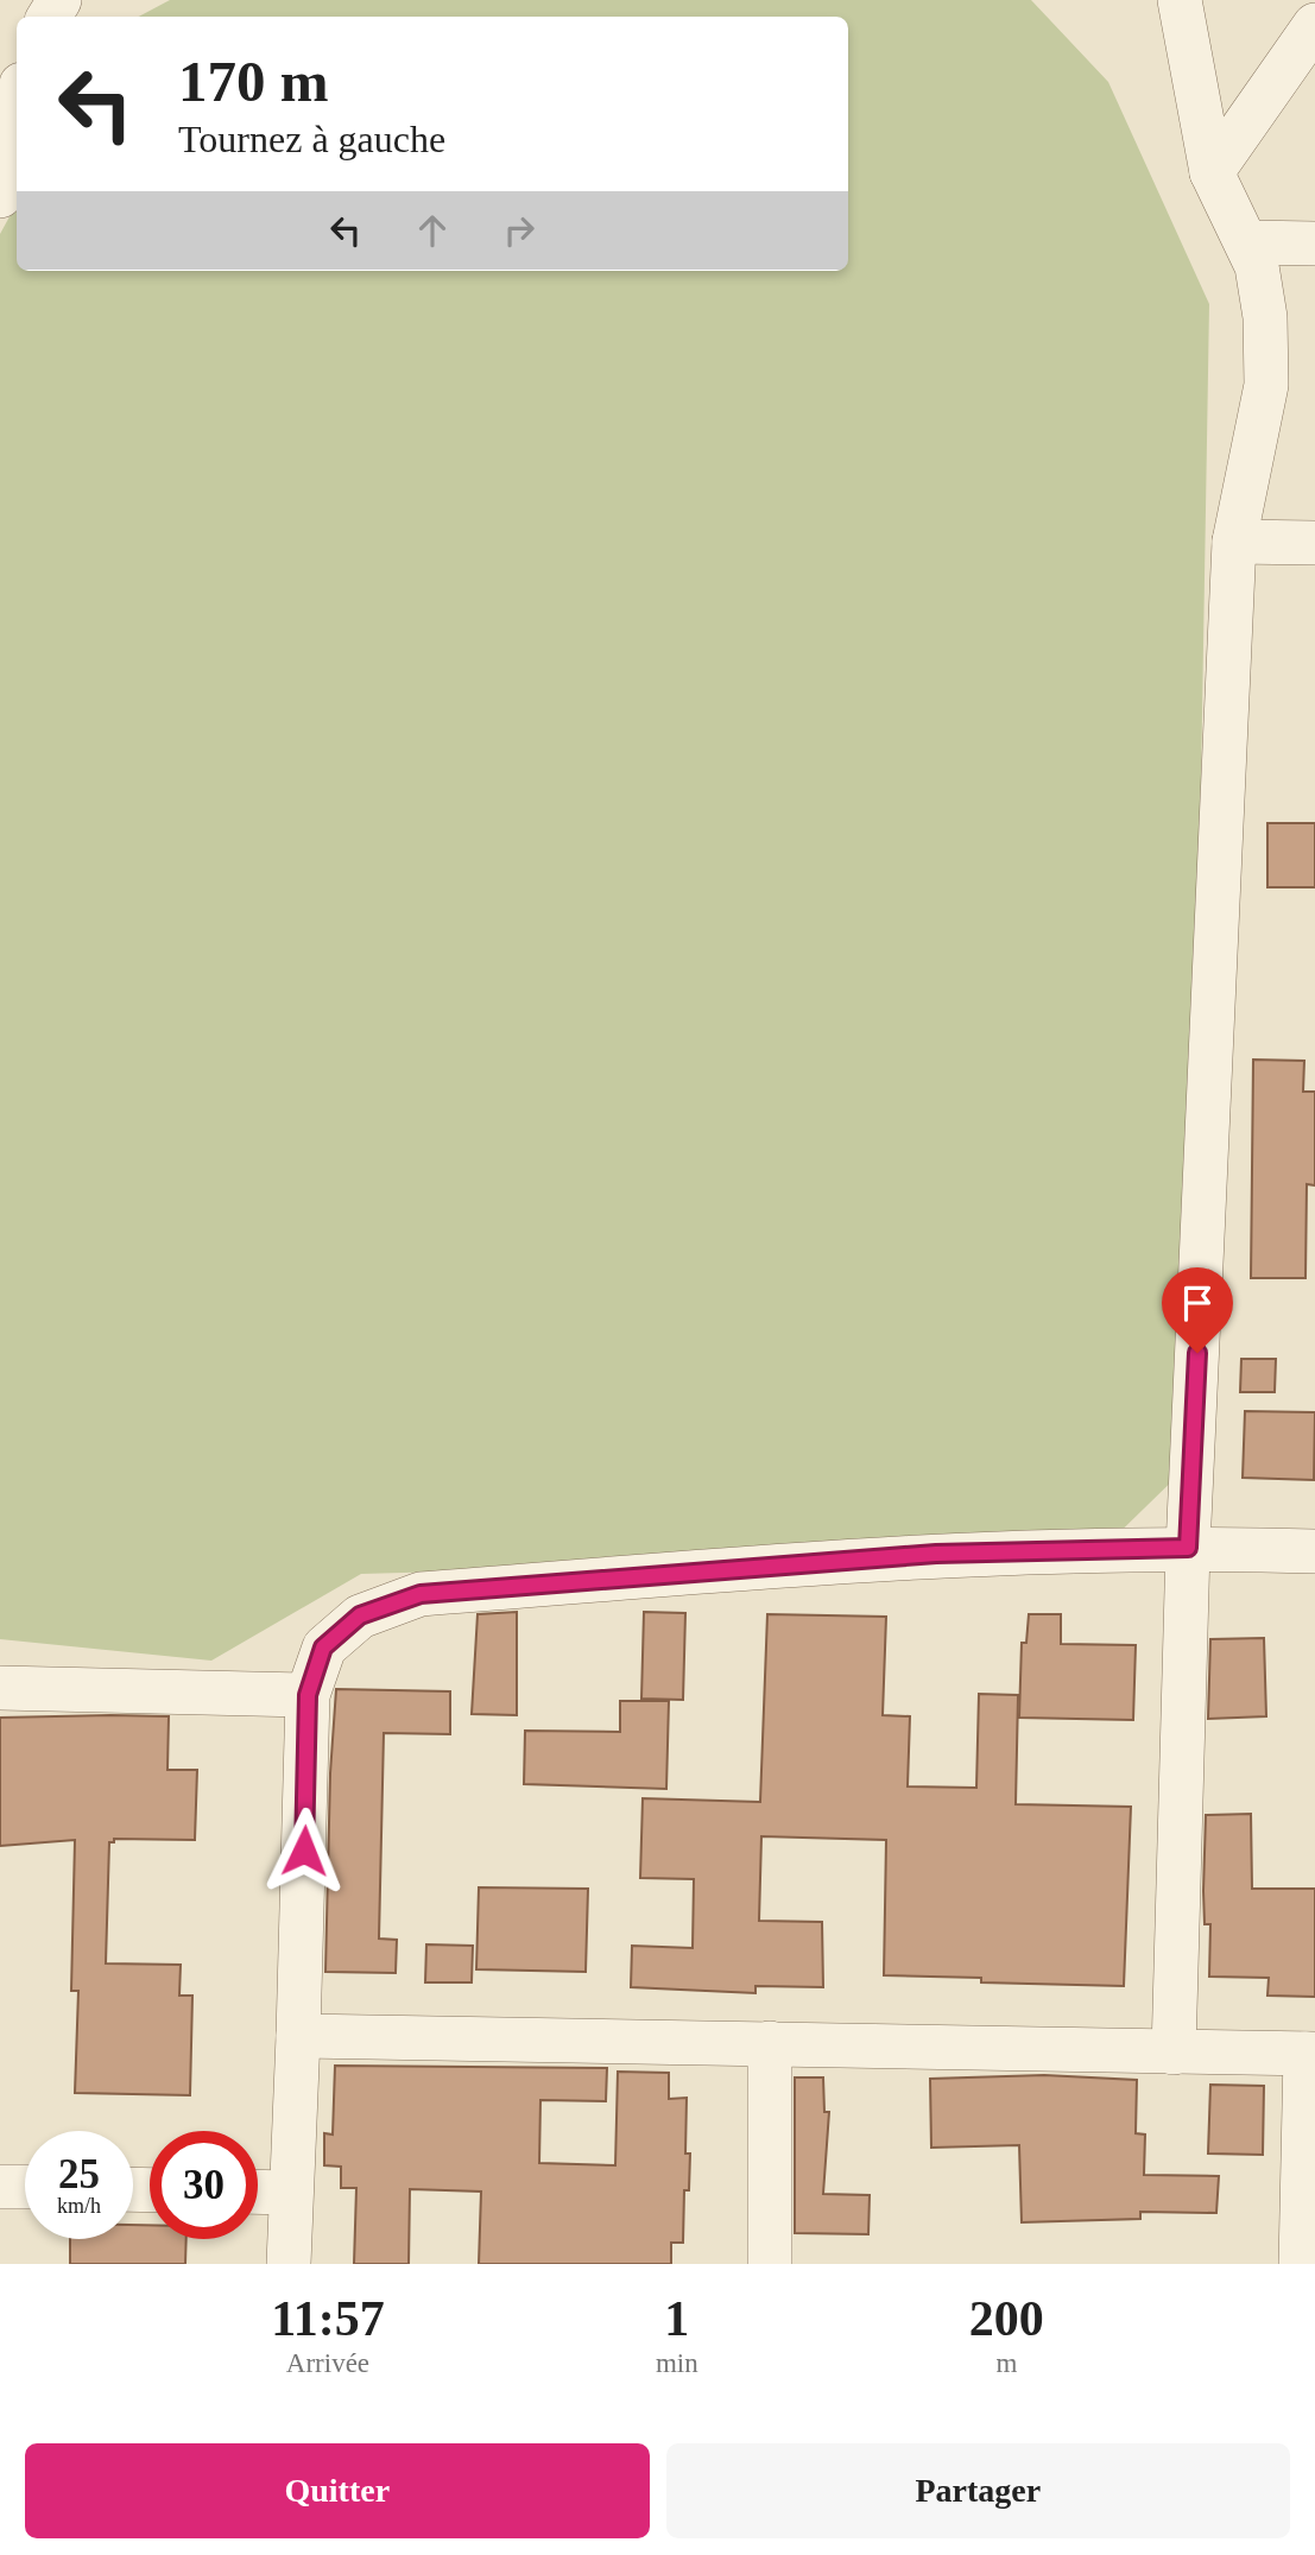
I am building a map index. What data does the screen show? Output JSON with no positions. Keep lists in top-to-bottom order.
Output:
{
  "page": {
    "turn": ["170 m", "Tournez à gauche"],
    "speed": "25 km/h",
    "limit": "30",
    "eta": [
      "11:57",
      "Arrivée",
      "1",
      "min",
      "200",
      "m"
    ],
    "buttons": ["Quitter", "Partager"]
  }
}
